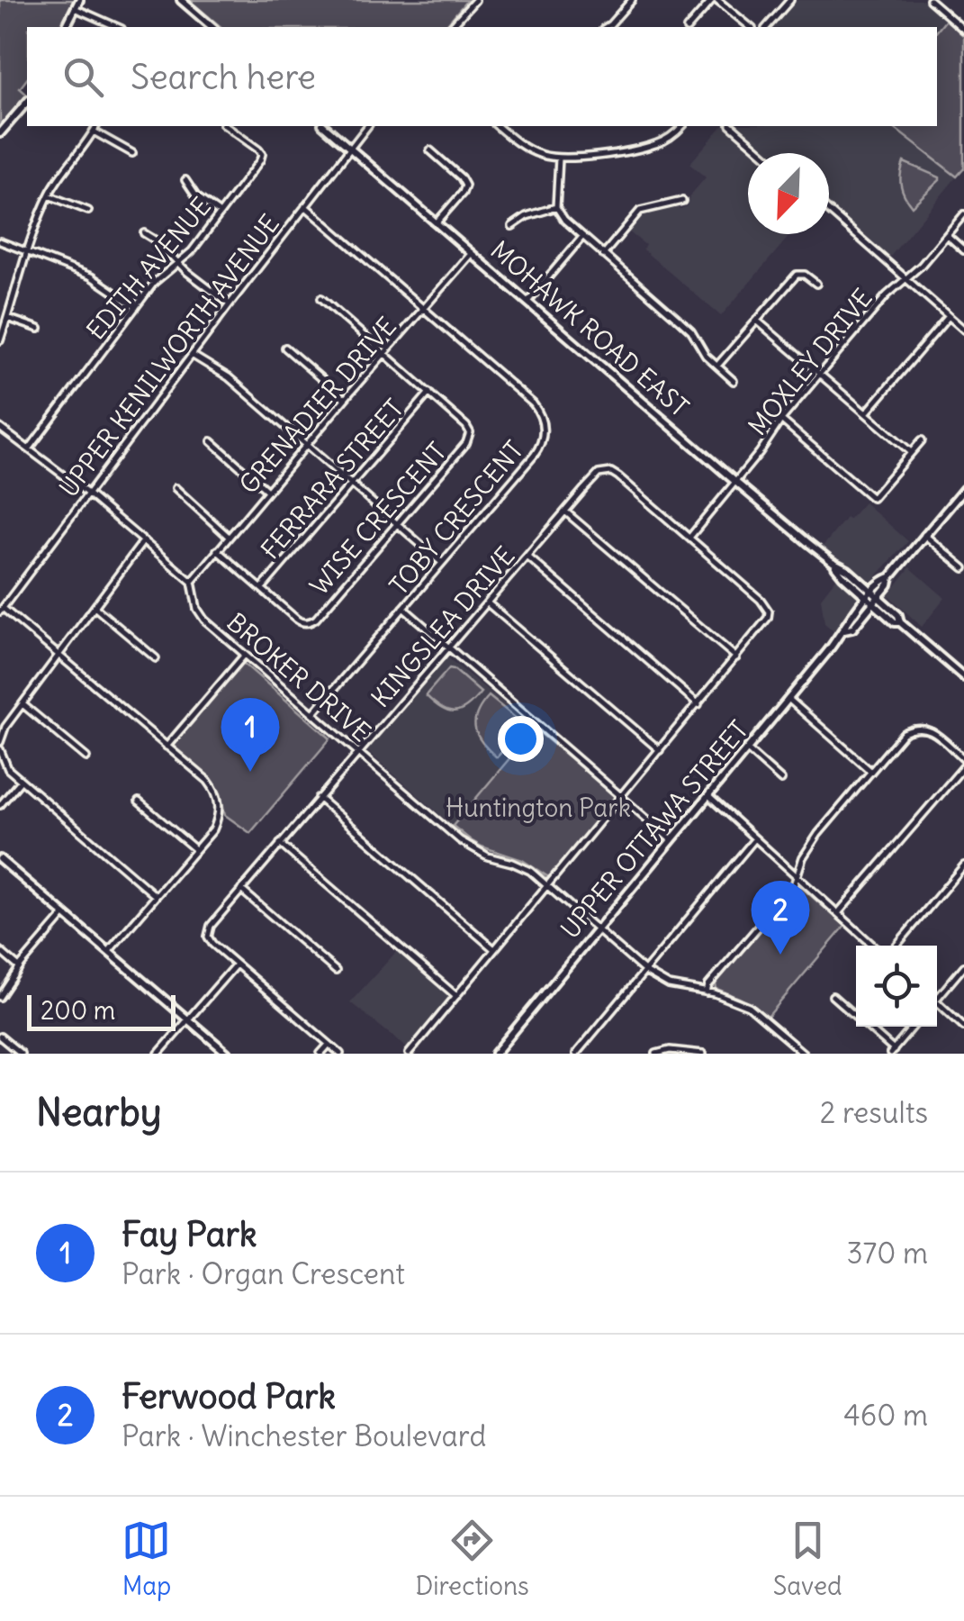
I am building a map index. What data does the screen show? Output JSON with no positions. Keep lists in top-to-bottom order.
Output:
{
  "streets": {
    "main road": ["MOHAWK ROAD EAST", "UPPER OTTAWA STREET"],
    "street": [
      "EDITH AVENUE",
      "UPPER KENILWORTH AVENUE",
      "MOXLEY DRIVE",
      "GRENADIER DRIVE",
      "FERRARA STREET",
      "TOBY CRESCENT",
      "WISE CRESCENT",
      "KINGSLEA DRIVE",
      "BROKER DRIVE"
    ]
  },
  "crossings": [
    ["EDITH AVENUE", "BROKER DRIVE"],
    ["MOHAWK ROAD EAST", "UPPER KENILWORTH AVENUE"],
    ["MOHAWK ROAD EAST", "MOXLEY DRIVE"],
    ["MOHAWK ROAD EAST", "GRENADIER DRIVE"],
    ["MOHAWK ROAD EAST", "UPPER OTTAWA STREET"],
    ["UPPER KENILWORTH AVENUE", "TOBY CRESCENT"],
    ["UPPER KENILWORTH AVENUE", "BROKER DRIVE"],
    ["MOXLEY DRIVE", "KINGSLEA DRIVE"],
    ["GRENADIER DRIVE", "TOBY CRESCENT"],
    ["GRENADIER DRIVE", "WISE CRESCENT"],
    ["GRENADIER DRIVE", "BROKER DRIVE"],
    ["FERRARA STREET", "WISE CRESCENT"],
    ["TOBY CRESCENT", "BROKER DRIVE"],
    ["KINGSLEA DRIVE", "BROKER DRIVE"],
    ["BROKER DRIVE", "UPPER OTTAWA STREET"]
  ],
  "parks": ["Huntington Park"],
  "scale_bar": "200 m",
  "north": "bottom left",
  "page": {
    "search": "Search here",
    "pins": ["1", "2"],
    "scale": "200 m",
    "heading": ["Nearby", "2 results"],
    "list": [
      {
        "mark": "1",
        "name": "Fay Park",
        "note": "Park · Organ Crescent",
        "value": "370 m"
      },
      {
        "mark": "2",
        "name": "Ferwood Park",
        "note": "Park · Winchester Boulevard",
        "value": "460 m"
      }
    ],
    "nav": ["Map", "Directions", "Saved"]
  }
}
